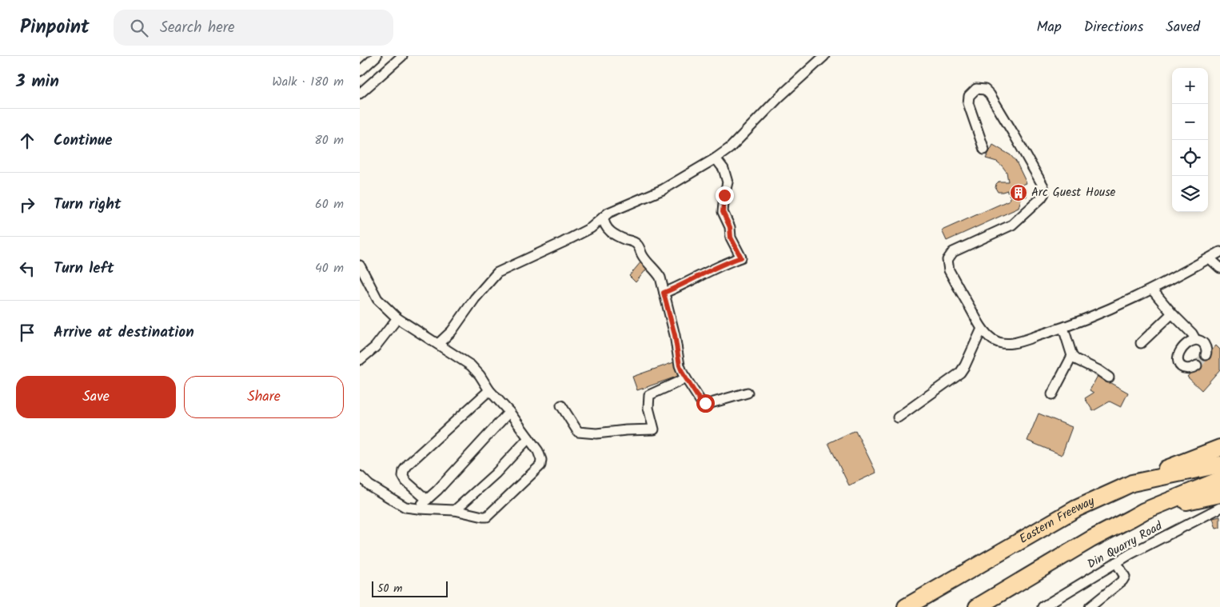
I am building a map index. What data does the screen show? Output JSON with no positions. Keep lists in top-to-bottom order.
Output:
{
  "streets": {
    "highway": ["Eastern Freeway"],
    "street": ["Din Quarry Road"]
  },
  "places": {
    "building": ["Arc Guest House"]
  },
  "scale_bar": "50 m",
  "page": {
    "header": "Pinpoint",
    "search": "Search here",
    "nav": ["Map", "Directions", "Saved"],
    "heading": ["3 min", "Walk · 180 m"],
    "map_buttons": ["+", "−"],
    "list": [
      ["Continue", "80 m"],
      ["Turn right", "60 m"],
      ["Turn left", "40 m"],
      "Arrive at destination"
    ],
    "buttons": ["Save", "Share"],
    "scale": "50 m"
  }
}
